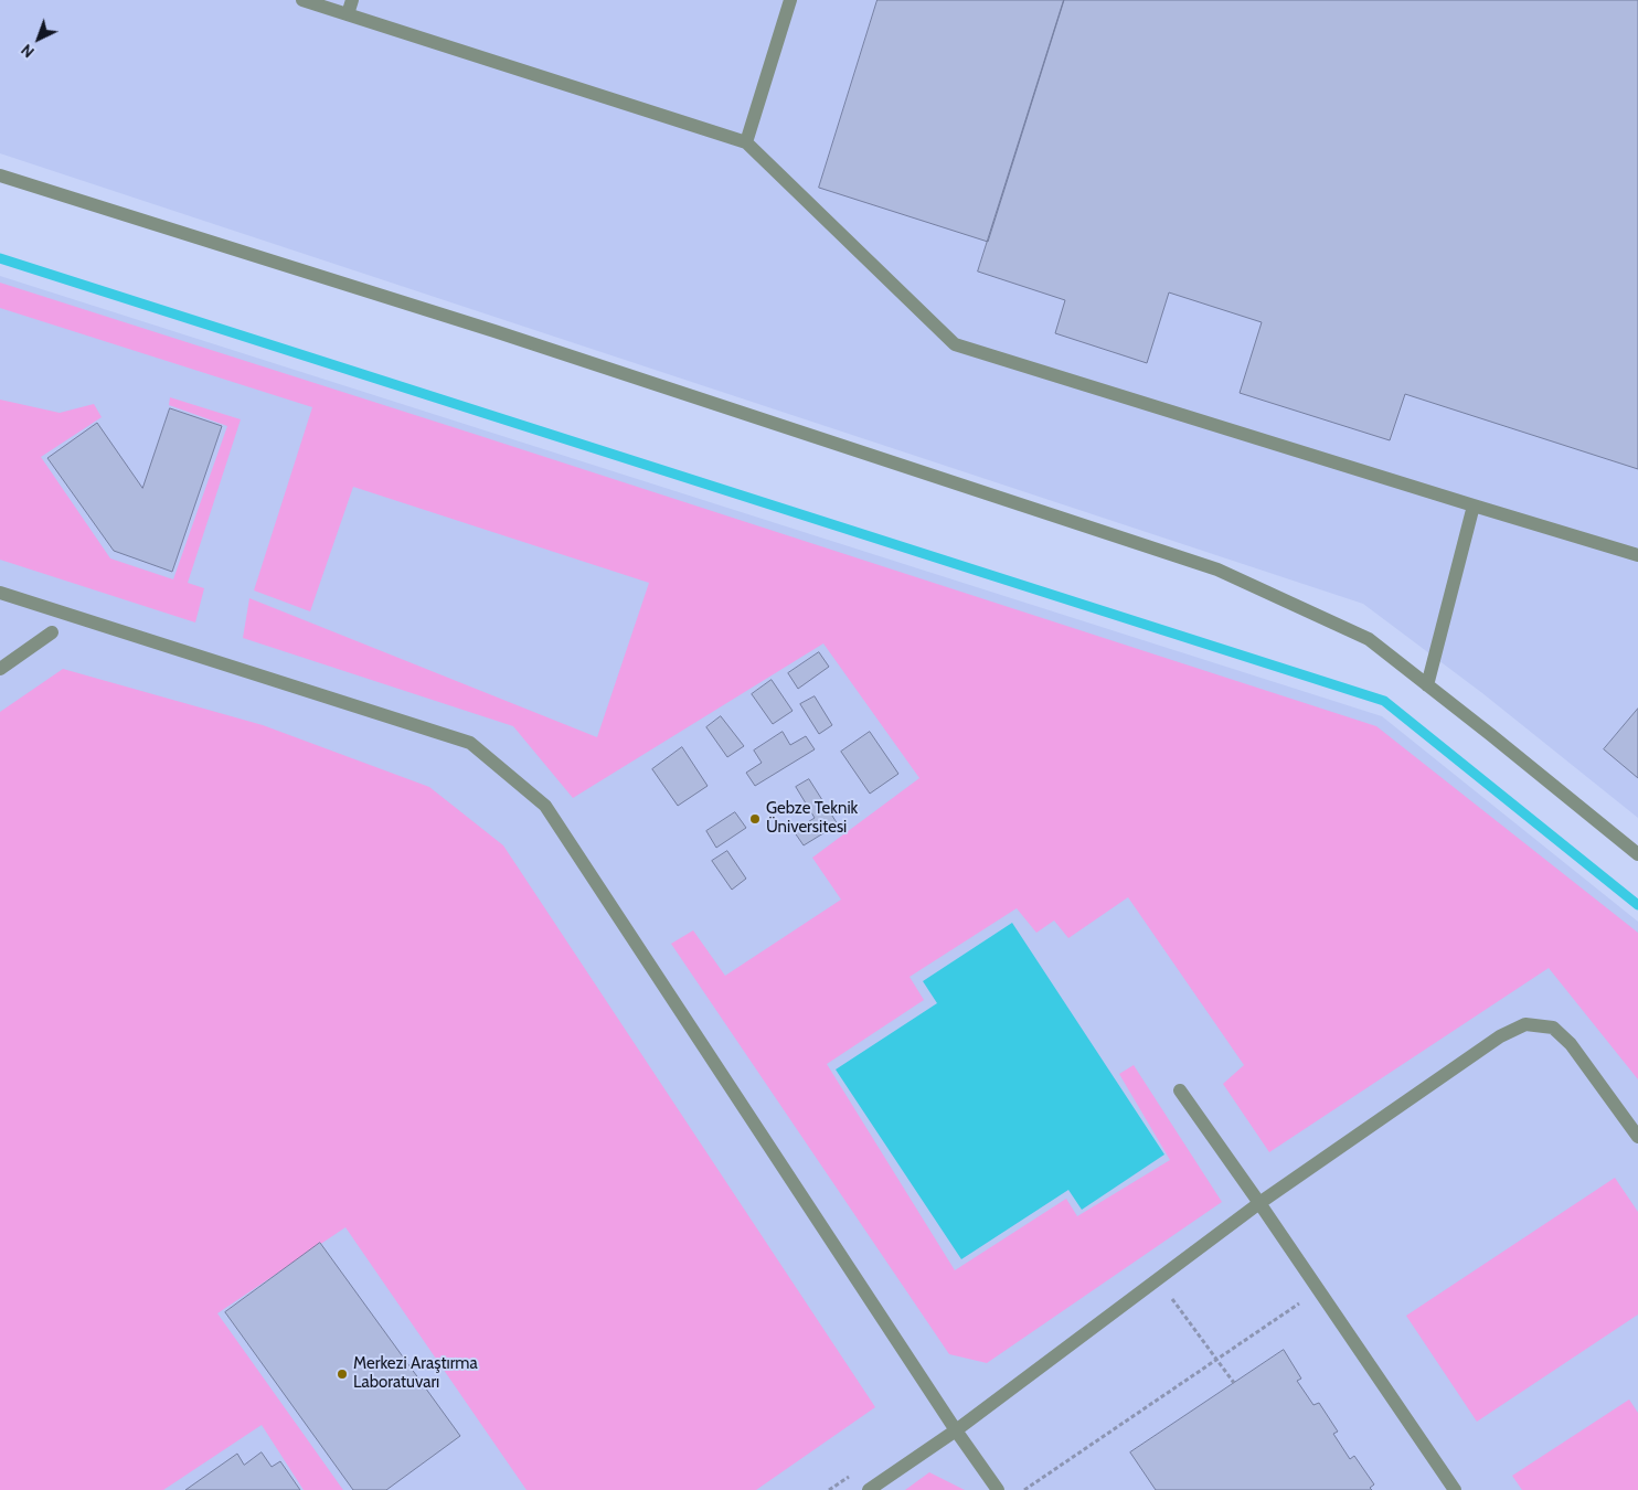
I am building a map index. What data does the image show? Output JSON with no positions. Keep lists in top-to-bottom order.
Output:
{
  "places": ["Gebze Teknik Üniversitesi", "Merkezi Araştırma Laboratuvarı"],
  "north": "bottom left"
}
